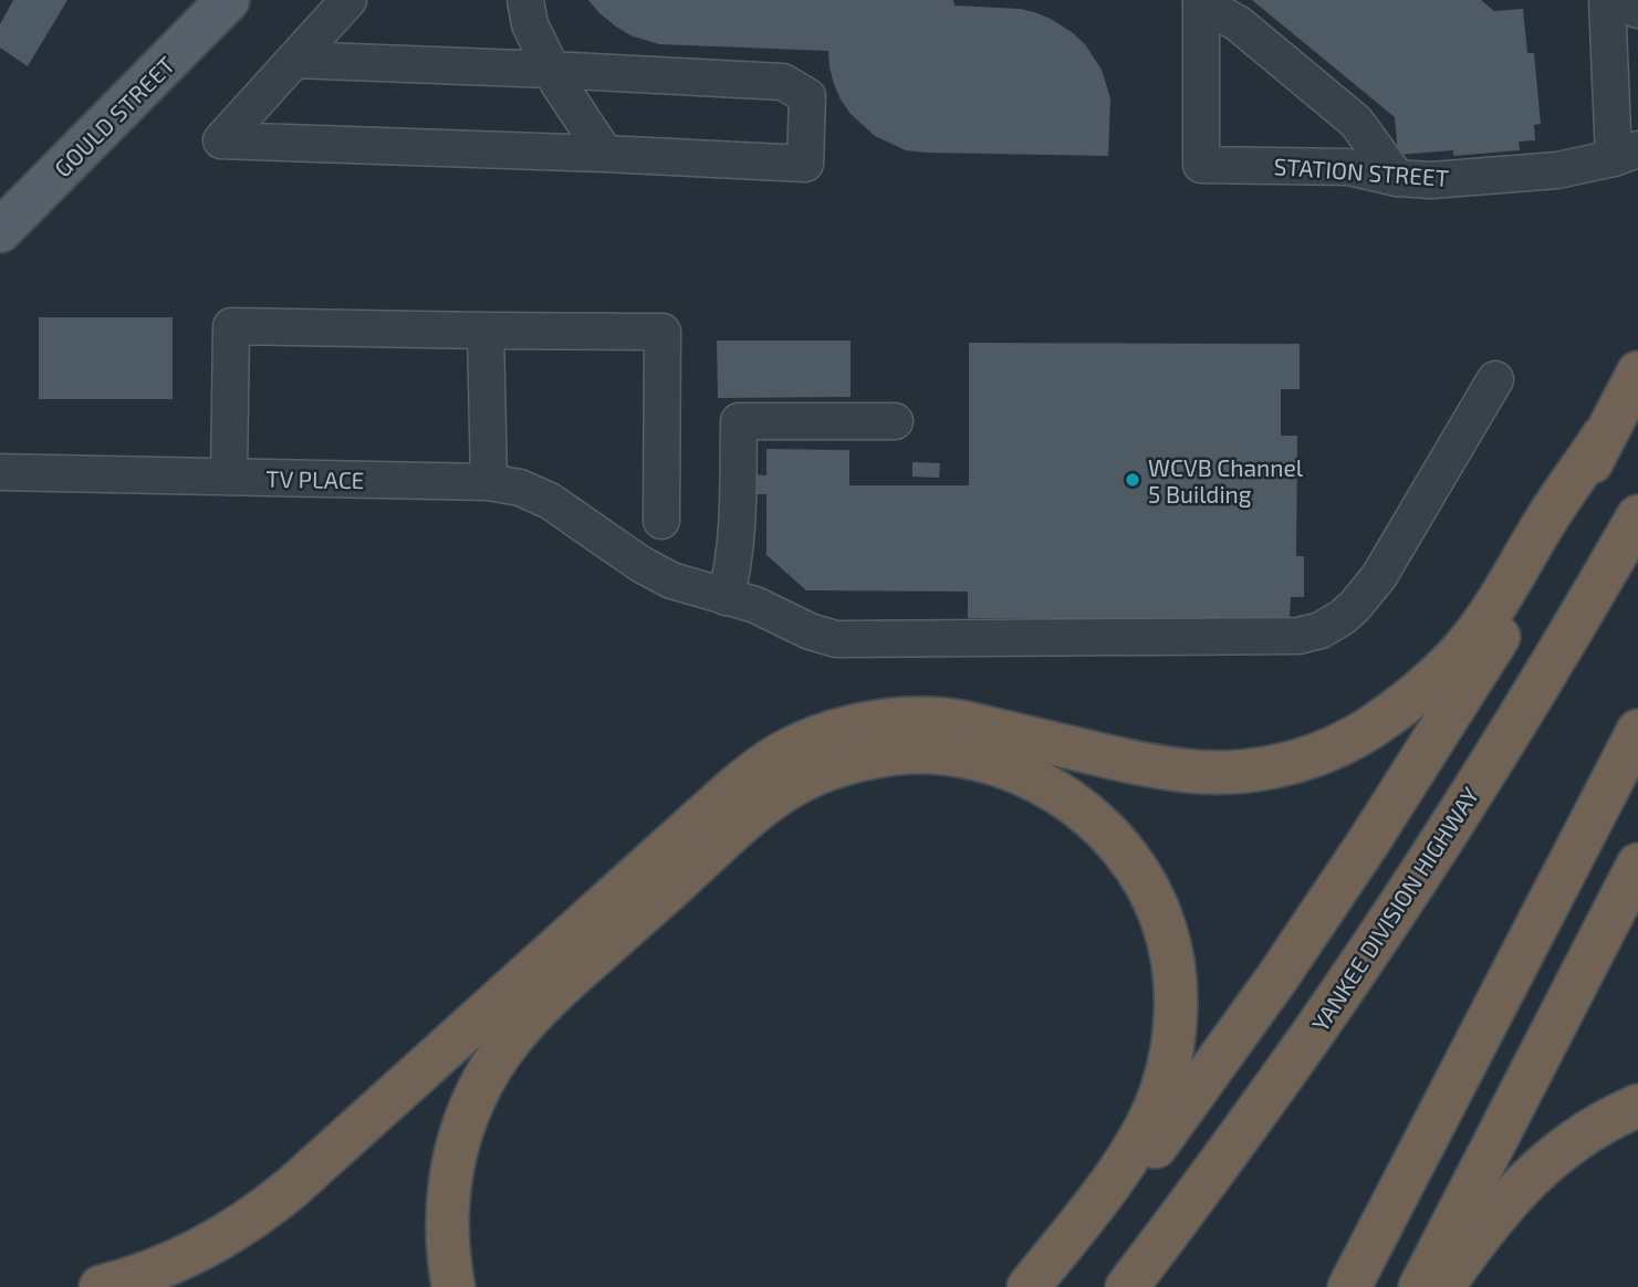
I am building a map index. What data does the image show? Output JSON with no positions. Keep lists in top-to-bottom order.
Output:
{
  "streets": {
    "highway": ["YANKEE DIVISION HIGHWAY"],
    "main road": ["GOULD STREET"],
    "street": ["STATION STREET", "TV PLACE"]
  },
  "places": ["WCVB Channel 5 Building"]
}
